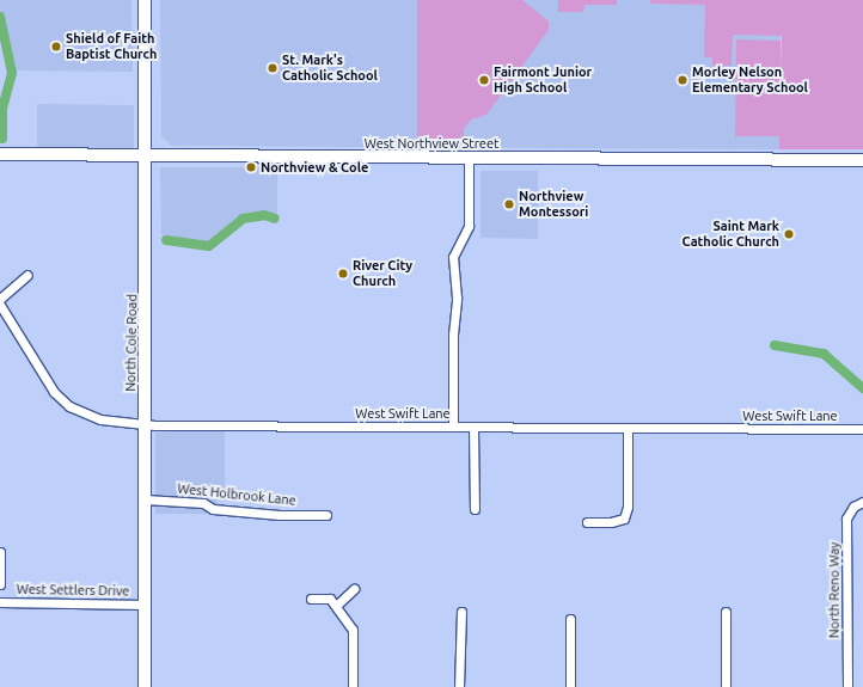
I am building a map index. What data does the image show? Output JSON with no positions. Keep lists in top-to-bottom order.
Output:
{
  "streets": {
    "street": [
      "West Northview Street",
      "North Cole Road",
      "West Swift Lane",
      "West Holbrook Lane",
      "West Settlers Drive",
      "North Reno Way"
    ]
  },
  "crossings": [
    ["West Northview Street", "North Cole Road"],
    ["North Cole Road", "West Swift Lane"],
    ["North Cole Road", "West Holbrook Lane"],
    ["North Cole Road", "West Settlers Drive"]
  ],
  "places": [
    "Shield of Faith Baptist Church",
    "St. Mark's Catholic School",
    "Fairmont Junior High School",
    "Morley Nelson Elementary School",
    "Northview & Cole",
    "Northview Montessori",
    "Saint Mark Catholic Church",
    "River City Church"
  ]
}
